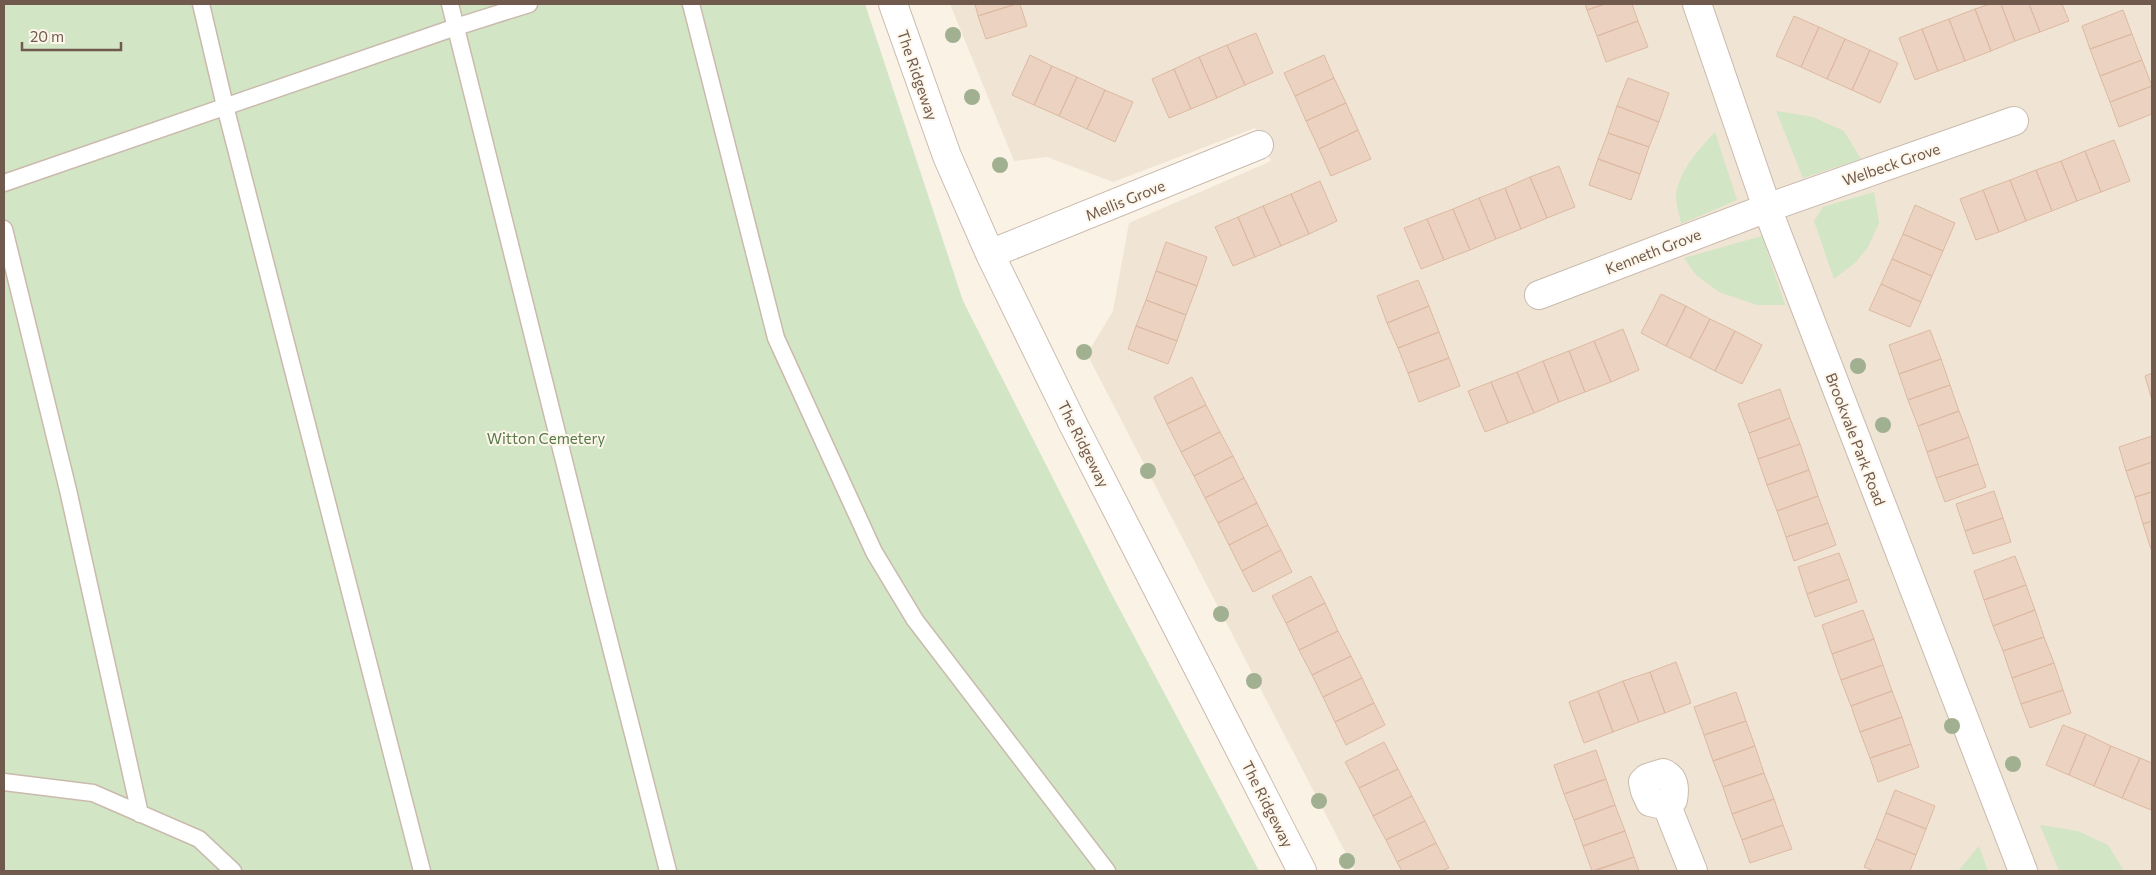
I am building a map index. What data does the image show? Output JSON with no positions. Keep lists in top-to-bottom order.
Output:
{
  "streets": {
    "street": [
      "The Ridgeway",
      "Welbeck Grove",
      "Mellis Grove",
      "Kenneth Grove",
      "Brookvale Park Road"
    ]
  },
  "crossings": [
    ["The Ridgeway", "Mellis Grove"],
    ["Welbeck Grove", "Kenneth Grove"],
    ["Welbeck Grove", "Brookvale Park Road"],
    ["Kenneth Grove", "Brookvale Park Road"]
  ],
  "parks": ["Witton Cemetery"],
  "scale_bar": "20 m"
}
